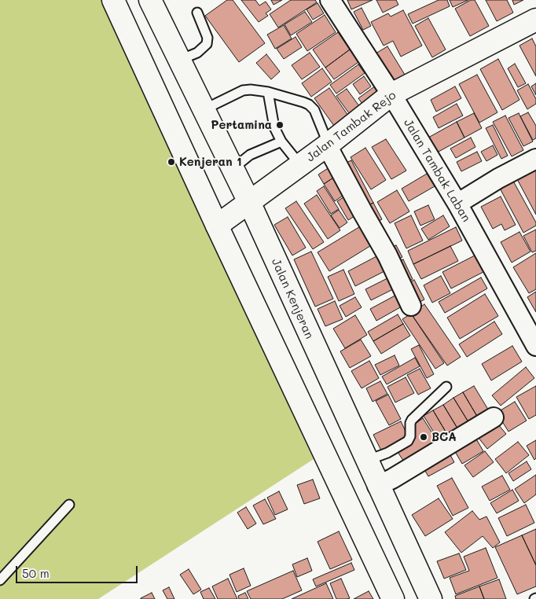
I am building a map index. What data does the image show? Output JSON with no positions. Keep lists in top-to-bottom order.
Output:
{
  "streets": {
    "main road": ["Jalan Tambak Rejo", "Jalan Kenjeran"],
    "street": ["Jalan Tambak Laban"]
  },
  "crossings": [
    ["Jalan Tambak Rejo", "Jalan Tambak Laban"],
    ["Jalan Tambak Rejo", "Jalan Kenjeran"]
  ],
  "places": ["Pertamina", "Kenjeran 1", "BCA"],
  "scale_bar": "50 m"
}
